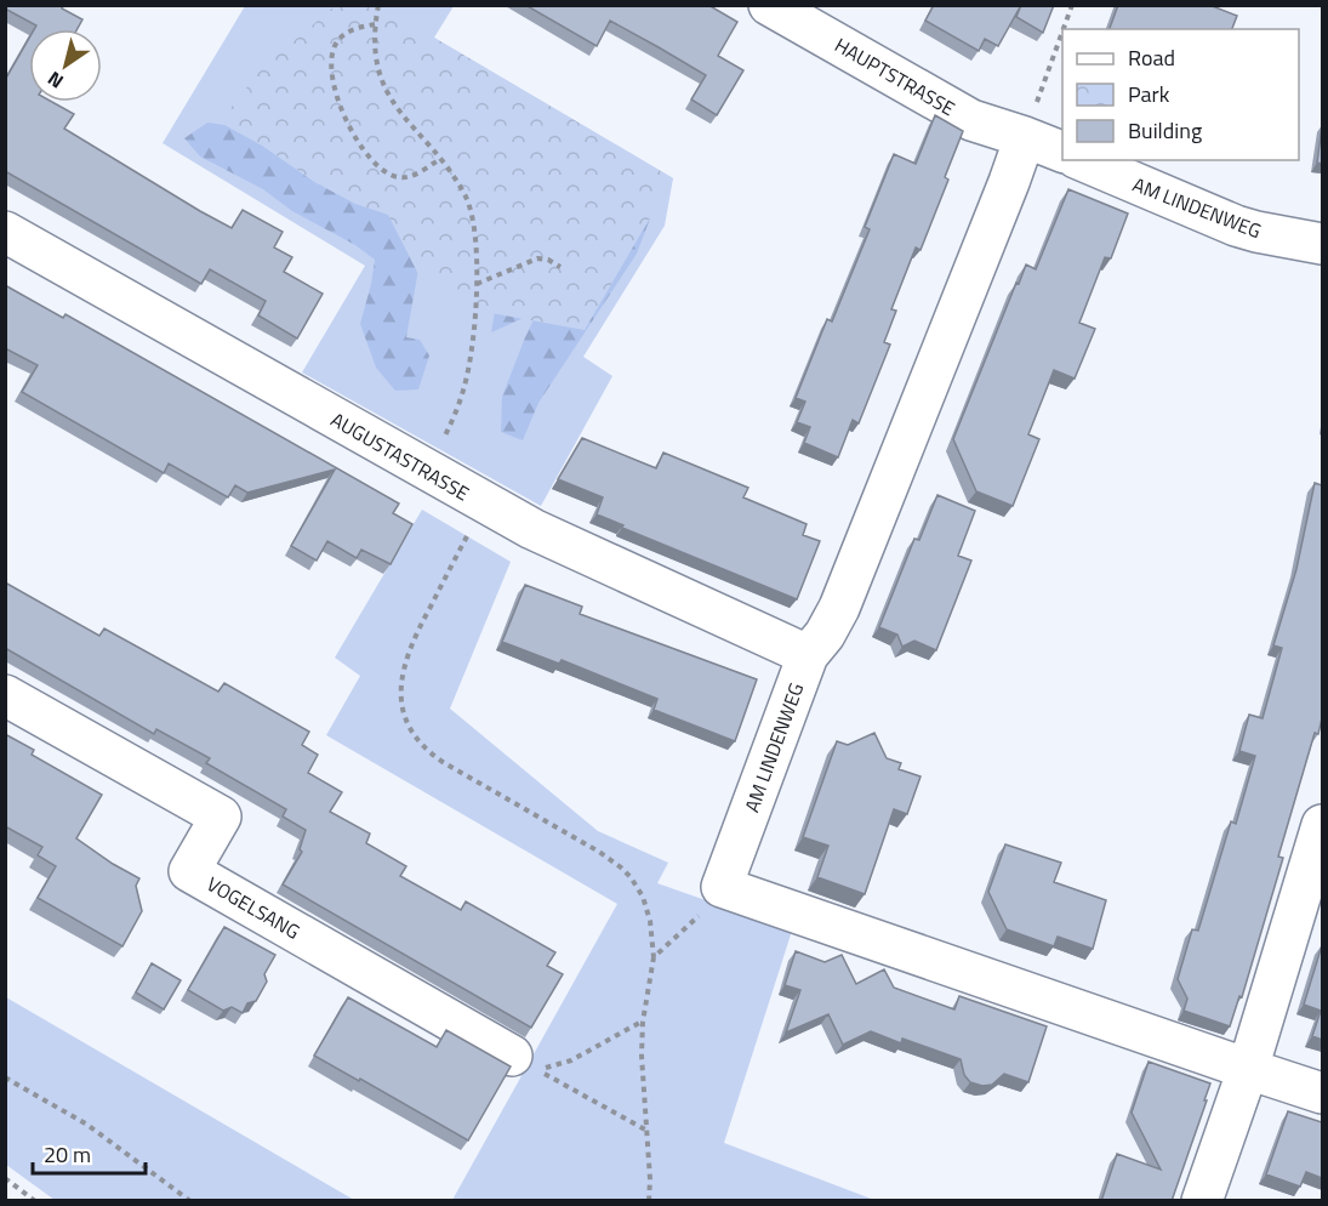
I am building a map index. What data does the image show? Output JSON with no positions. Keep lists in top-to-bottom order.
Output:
{
  "streets": {
    "street": [
      "HAUPTSTRASSE",
      "AM LINDENWEG",
      "AUGUSTASTRASSE",
      "VOGELSANG"
    ]
  },
  "crossings": [
    ["HAUPTSTRASSE", "AM LINDENWEG"],
    ["AM LINDENWEG", "AUGUSTASTRASSE"]
  ],
  "legend": ["Road", "Park", "Building"],
  "scale_bar": "20 m",
  "north": "bottom left"
}
